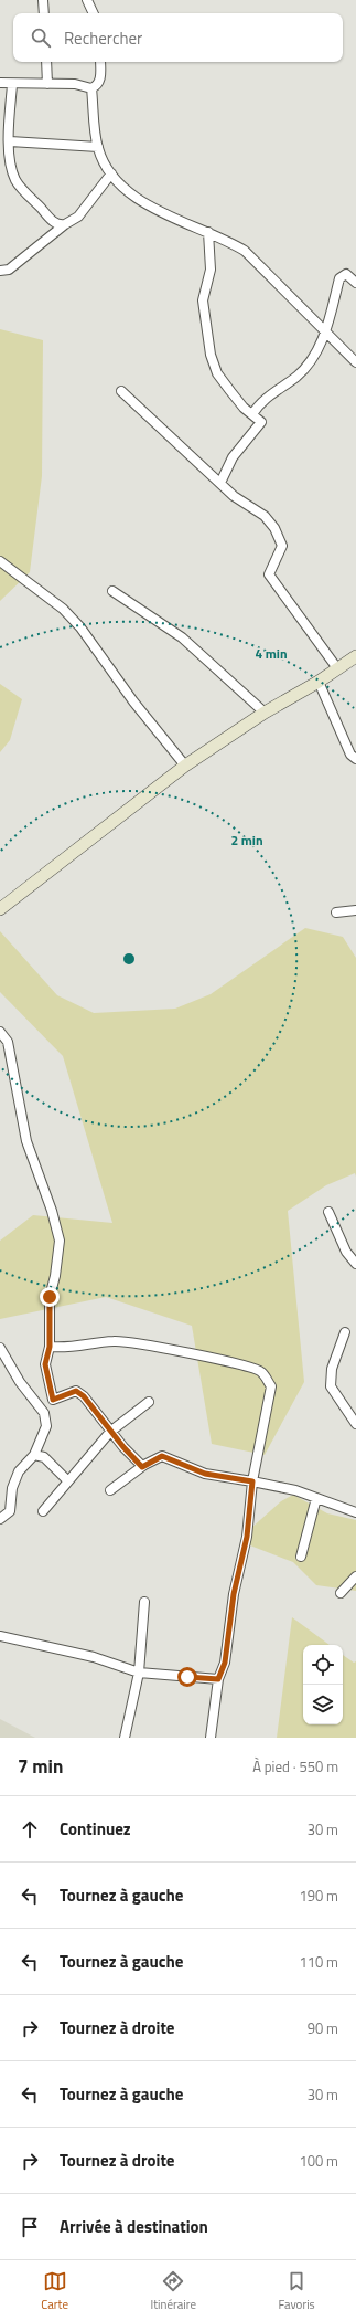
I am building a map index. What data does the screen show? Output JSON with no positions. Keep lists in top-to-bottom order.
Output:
{
  "page": {
    "search": "Rechercher",
    "heading": ["7 min", "À pied · 550 m"],
    "list": [
      ["Continuez", "30 m"],
      ["Tournez à gauche", "190 m"],
      ["Tournez à gauche", "110 m"],
      ["Tournez à droite", "90 m"],
      ["Tournez à gauche", "30 m"],
      ["Tournez à droite", "100 m"],
      "Arrivée à destination"
    ],
    "nav": ["Carte", "Itinéraire", "Favoris"]
  },
  "rings": ["4 min", "2 min"]
}
